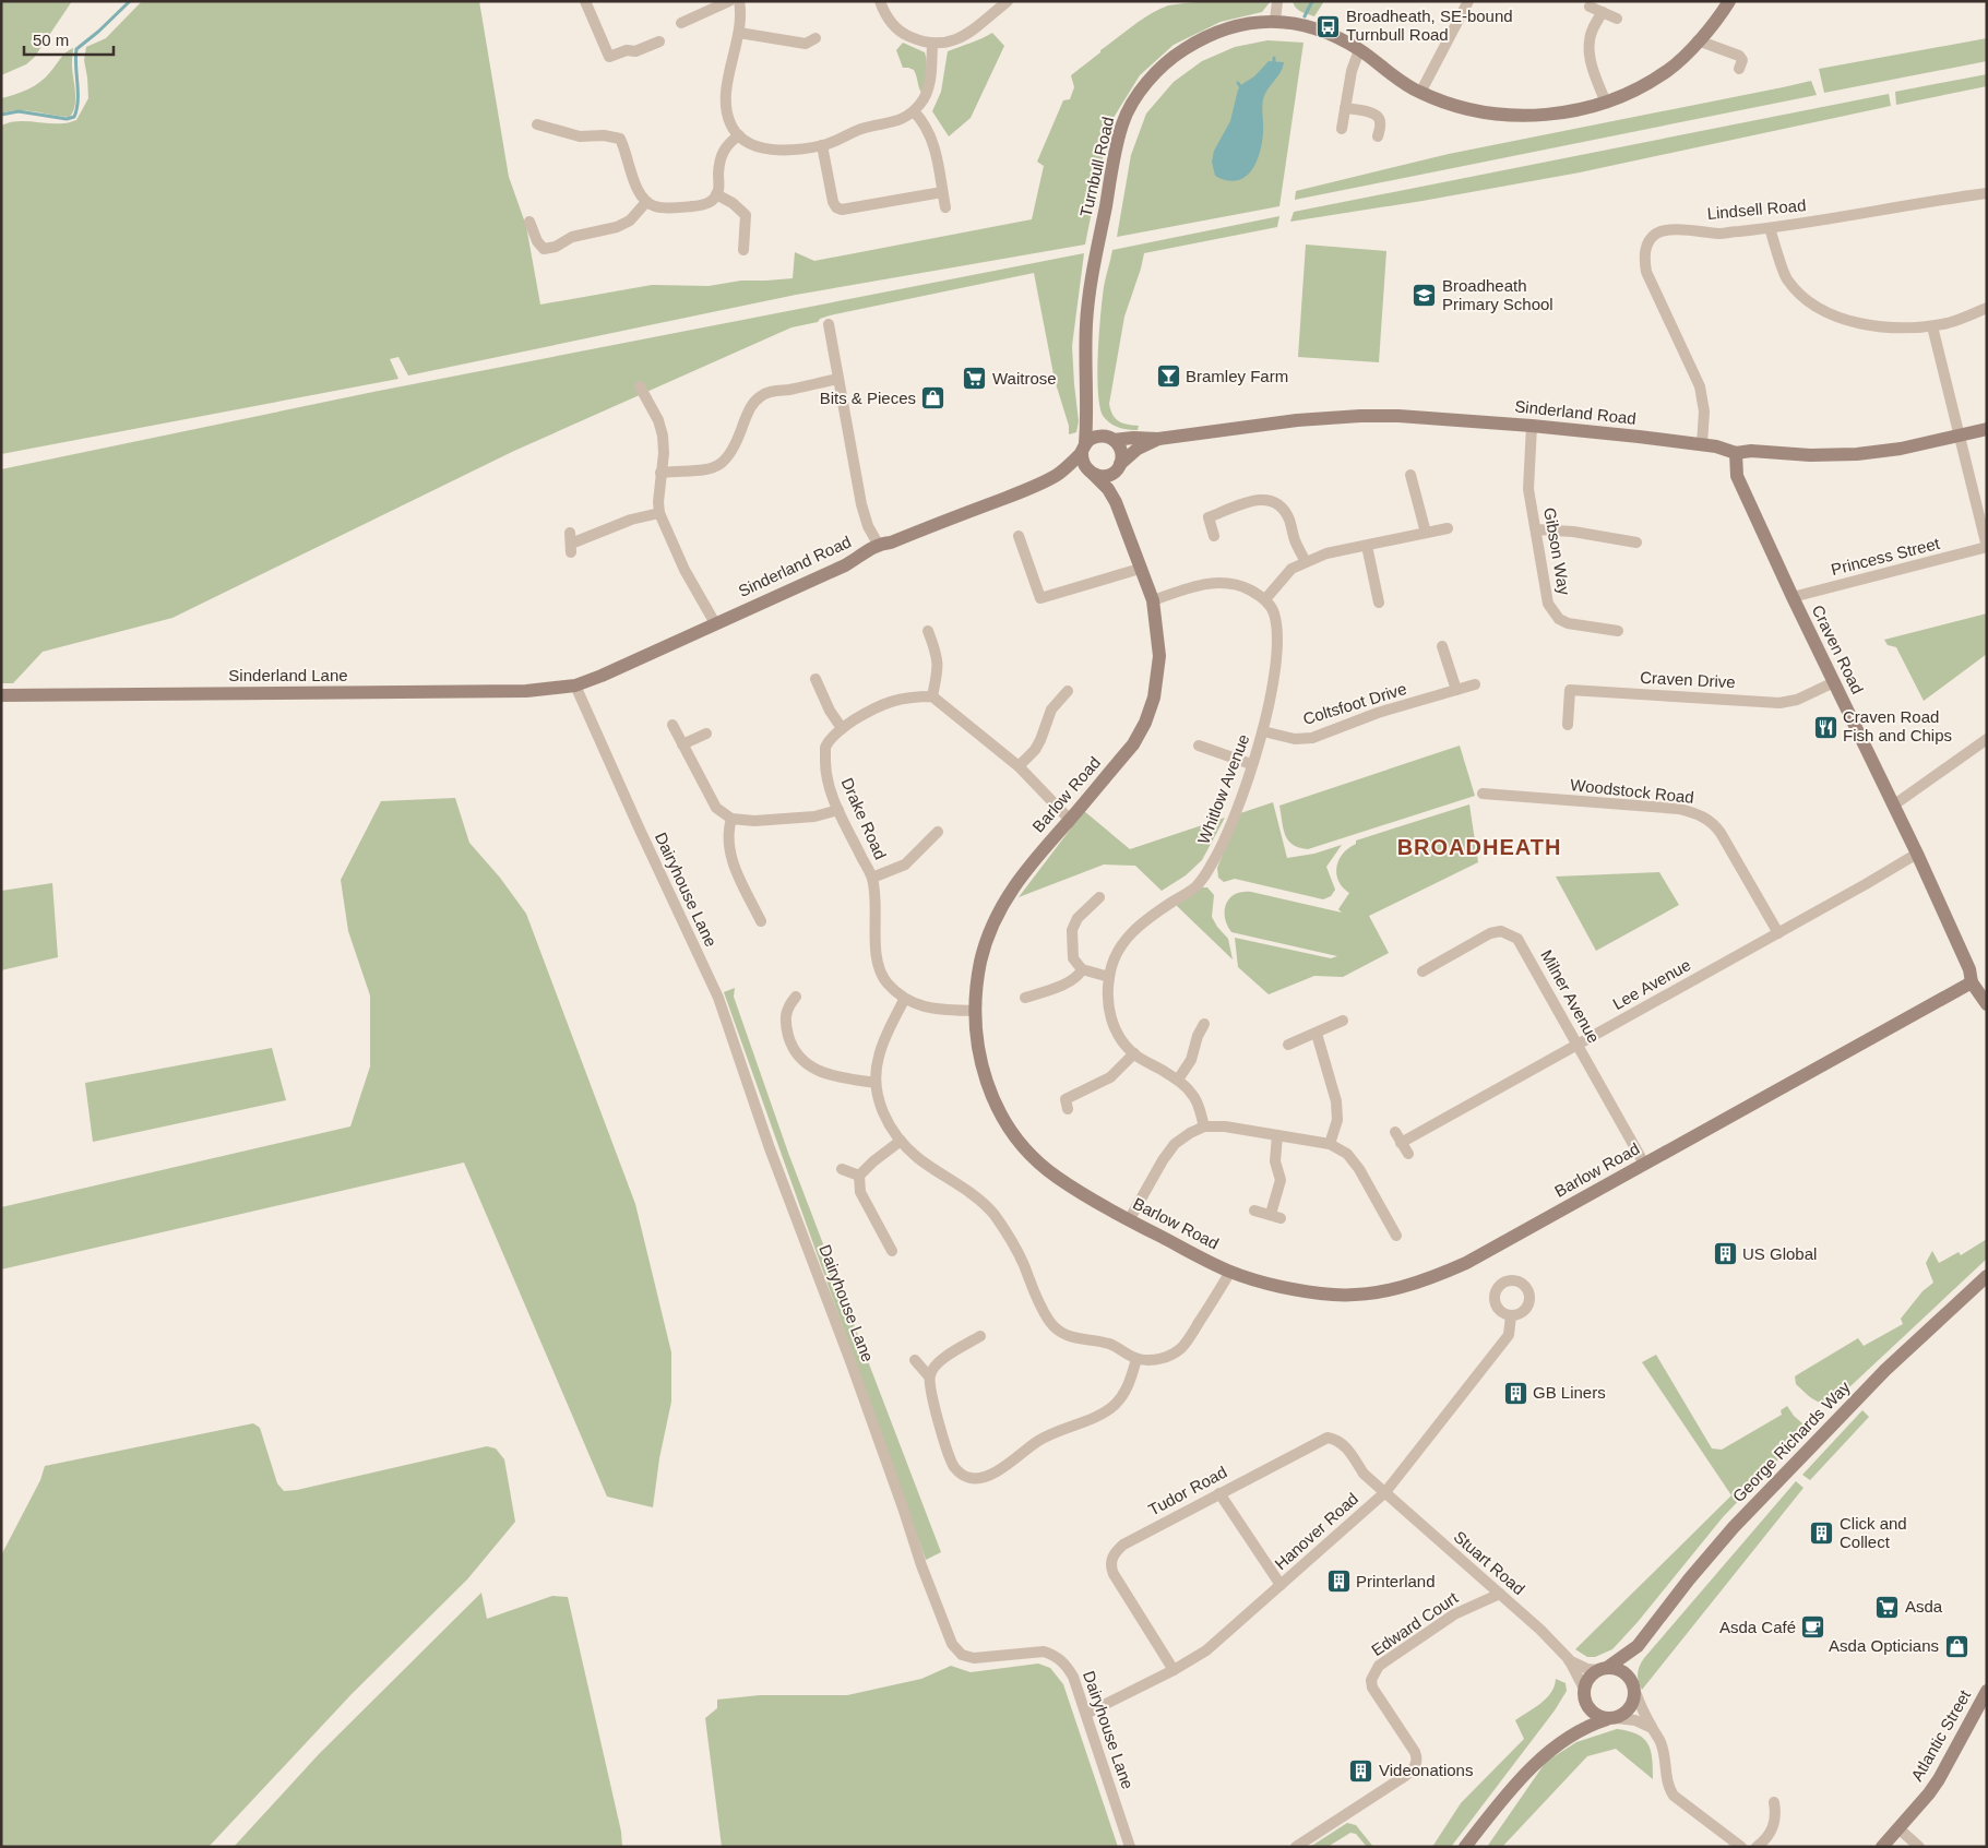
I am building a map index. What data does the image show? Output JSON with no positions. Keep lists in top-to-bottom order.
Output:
{
  "streets": {
    "street": [
      "Turnbull Road",
      "Lindsell Road",
      "Sinderland Road",
      "Gibson Way",
      "Princess Street",
      "Craven Road",
      "Sinderland Lane",
      "Craven Drive",
      "Coltsfoot Drive",
      "Whitlow Avenue",
      "Woodstock Road",
      "Barlow Road",
      "Drake Road",
      "Dairyhouse Lane",
      "Lee Avenue",
      "Milner Avenue",
      "George Richards Way",
      "Tudor Road",
      "Hanover Road",
      "Stuart Road",
      "Edward Court",
      "Atlantic Street"
    ]
  },
  "crossings": [
    ["Turnbull Road", "Sinderland Road"],
    ["Turnbull Road", "Barlow Road"],
    ["Lindsell Road", "Sinderland Road"],
    ["Sinderland Road", "Gibson Way"],
    ["Sinderland Road", "Craven Road"],
    ["Sinderland Road", "Sinderland Lane"],
    ["Sinderland Road", "Barlow Road"],
    ["Sinderland Road", "Dairyhouse Lane"],
    ["Princess Street", "Craven Road"],
    ["Craven Road", "Craven Drive"],
    ["Craven Road", "Barlow Road"],
    ["Craven Road", "Lee Avenue"],
    ["Sinderland Lane", "Dairyhouse Lane"],
    ["Coltsfoot Drive", "Whitlow Avenue"],
    ["Woodstock Road", "Lee Avenue"],
    ["Barlow Road", "Drake Road"],
    ["Barlow Road", "Milner Avenue"],
    ["Dairyhouse Lane", "Hanover Road"],
    ["Lee Avenue", "Milner Avenue"],
    ["George Richards Way", "Stuart Road"],
    ["Tudor Road", "Hanover Road"],
    ["Tudor Road", "Stuart Road"],
    ["Hanover Road", "Stuart Road"],
    ["Stuart Road", "Edward Court"]
  ],
  "districts": ["BROADHEATH"],
  "places": {
    "bus stop": ["Broadheath, SE-bound Turnbull Road"],
    "school or university": ["Broadheath Primary School"],
    "bar": ["Bramley Farm"],
    "supermarket": ["Waitrose", "Asda"],
    "shop": ["Bits & Pieces", "Asda Opticians"],
    "restaurant": ["Craven Road Fish and Chips"],
    "building": [
      "US Global",
      "GB Liners",
      "Click and Collect",
      "Printerland",
      "Videonations"
    ],
    "cafe": ["Asda Café"]
  },
  "scale_bar": "50 m"
}
